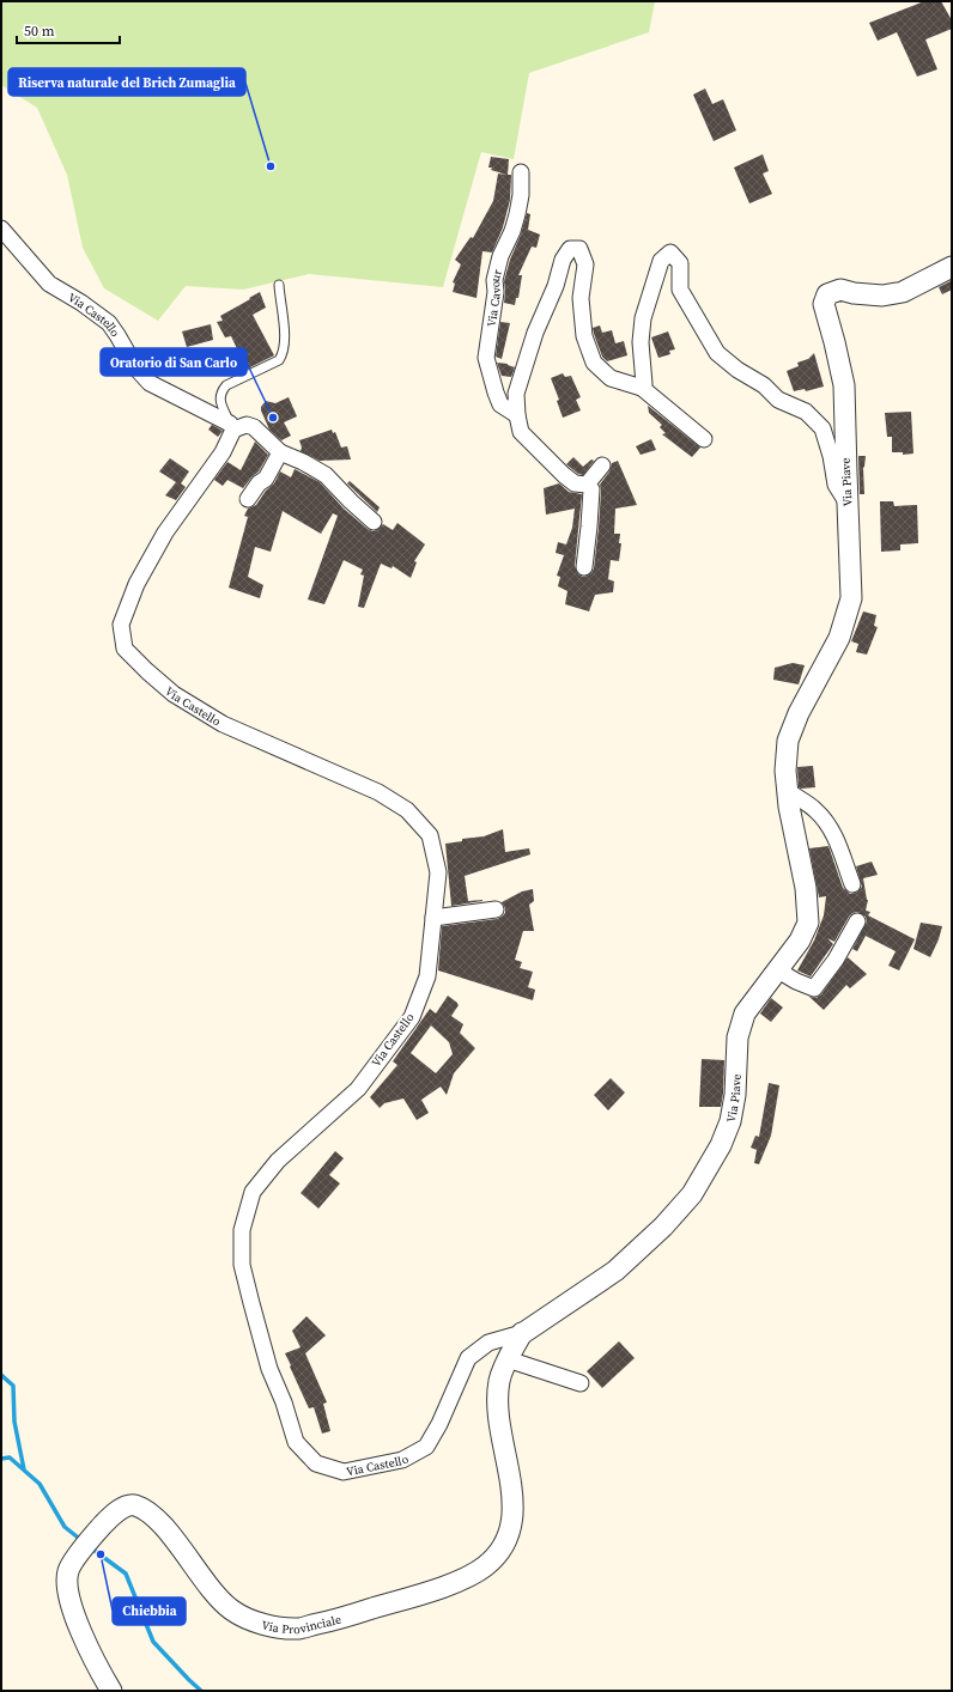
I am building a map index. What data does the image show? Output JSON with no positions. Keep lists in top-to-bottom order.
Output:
{
  "streets": {
    "street": [
      "Via Cavour",
      "Via Castello",
      "Via Piave",
      "Via Provinciale"
    ]
  },
  "crossings": [
    ["Via Castello", "Via Piave"],
    ["Via Castello", "Via Provinciale"],
    ["Via Piave", "Via Provinciale"]
  ],
  "places": ["Riserva naturale del Brich Zumaglia", "Oratorio di San Carlo", "Chiebbia"],
  "scale_bar": "50 m"
}
